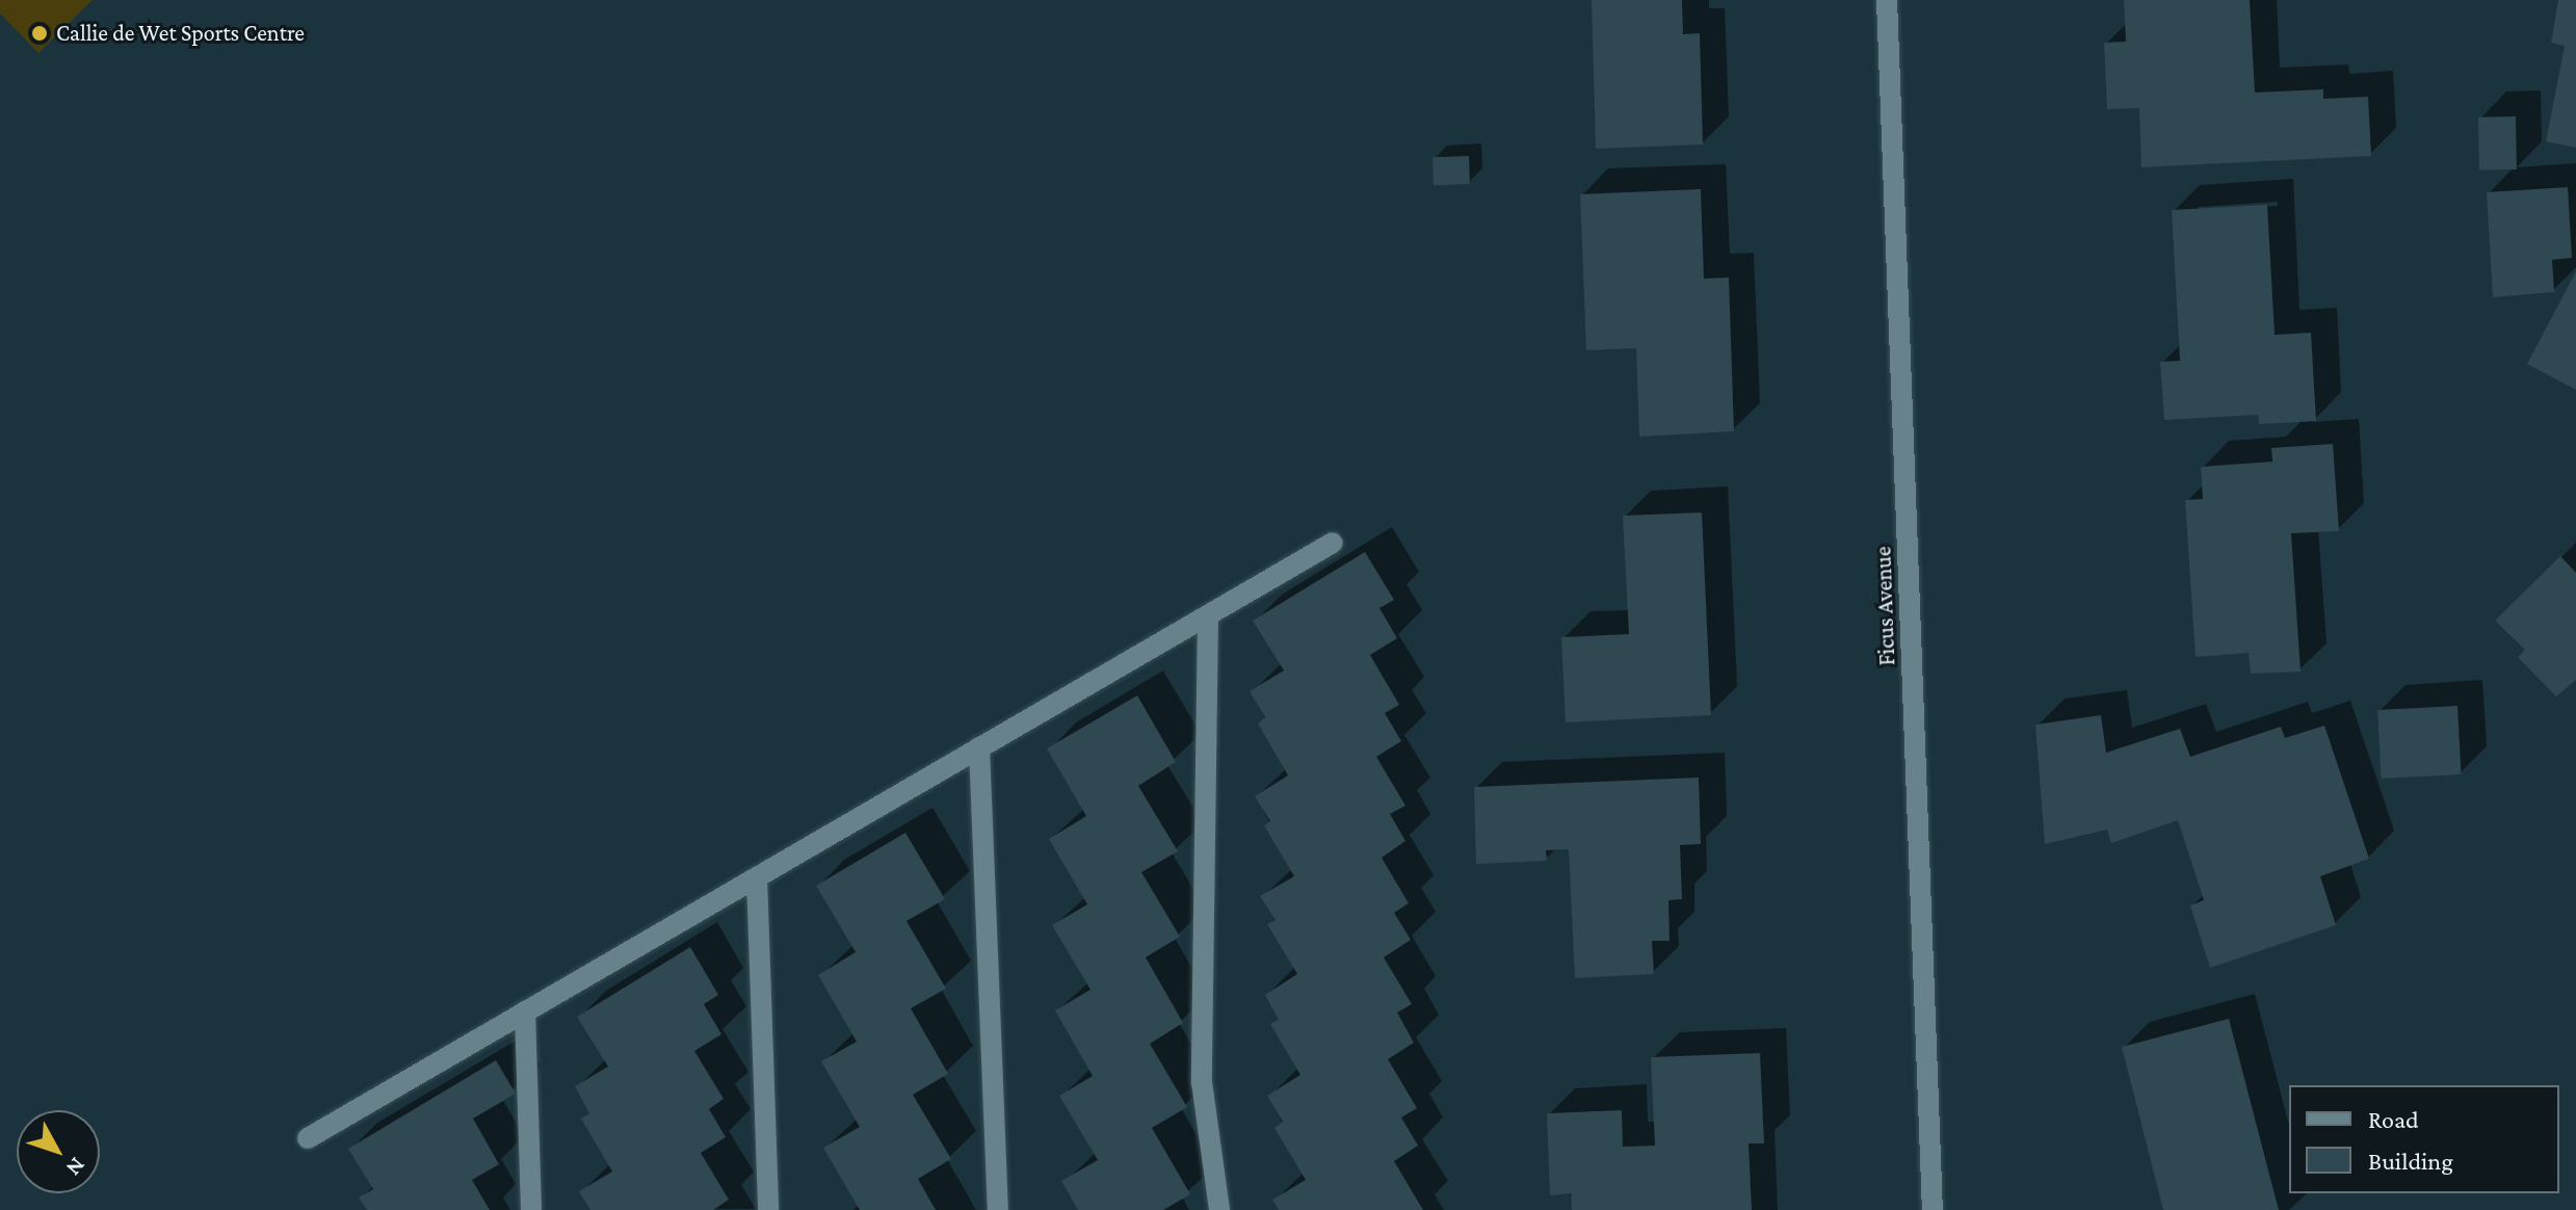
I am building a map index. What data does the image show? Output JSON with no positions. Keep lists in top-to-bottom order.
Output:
{
  "streets": {
    "street": ["Ficus Avenue"]
  },
  "places": ["Callie de Wet Sports Centre"],
  "legend": ["Road", "Building"],
  "north": "bottom right"
}
